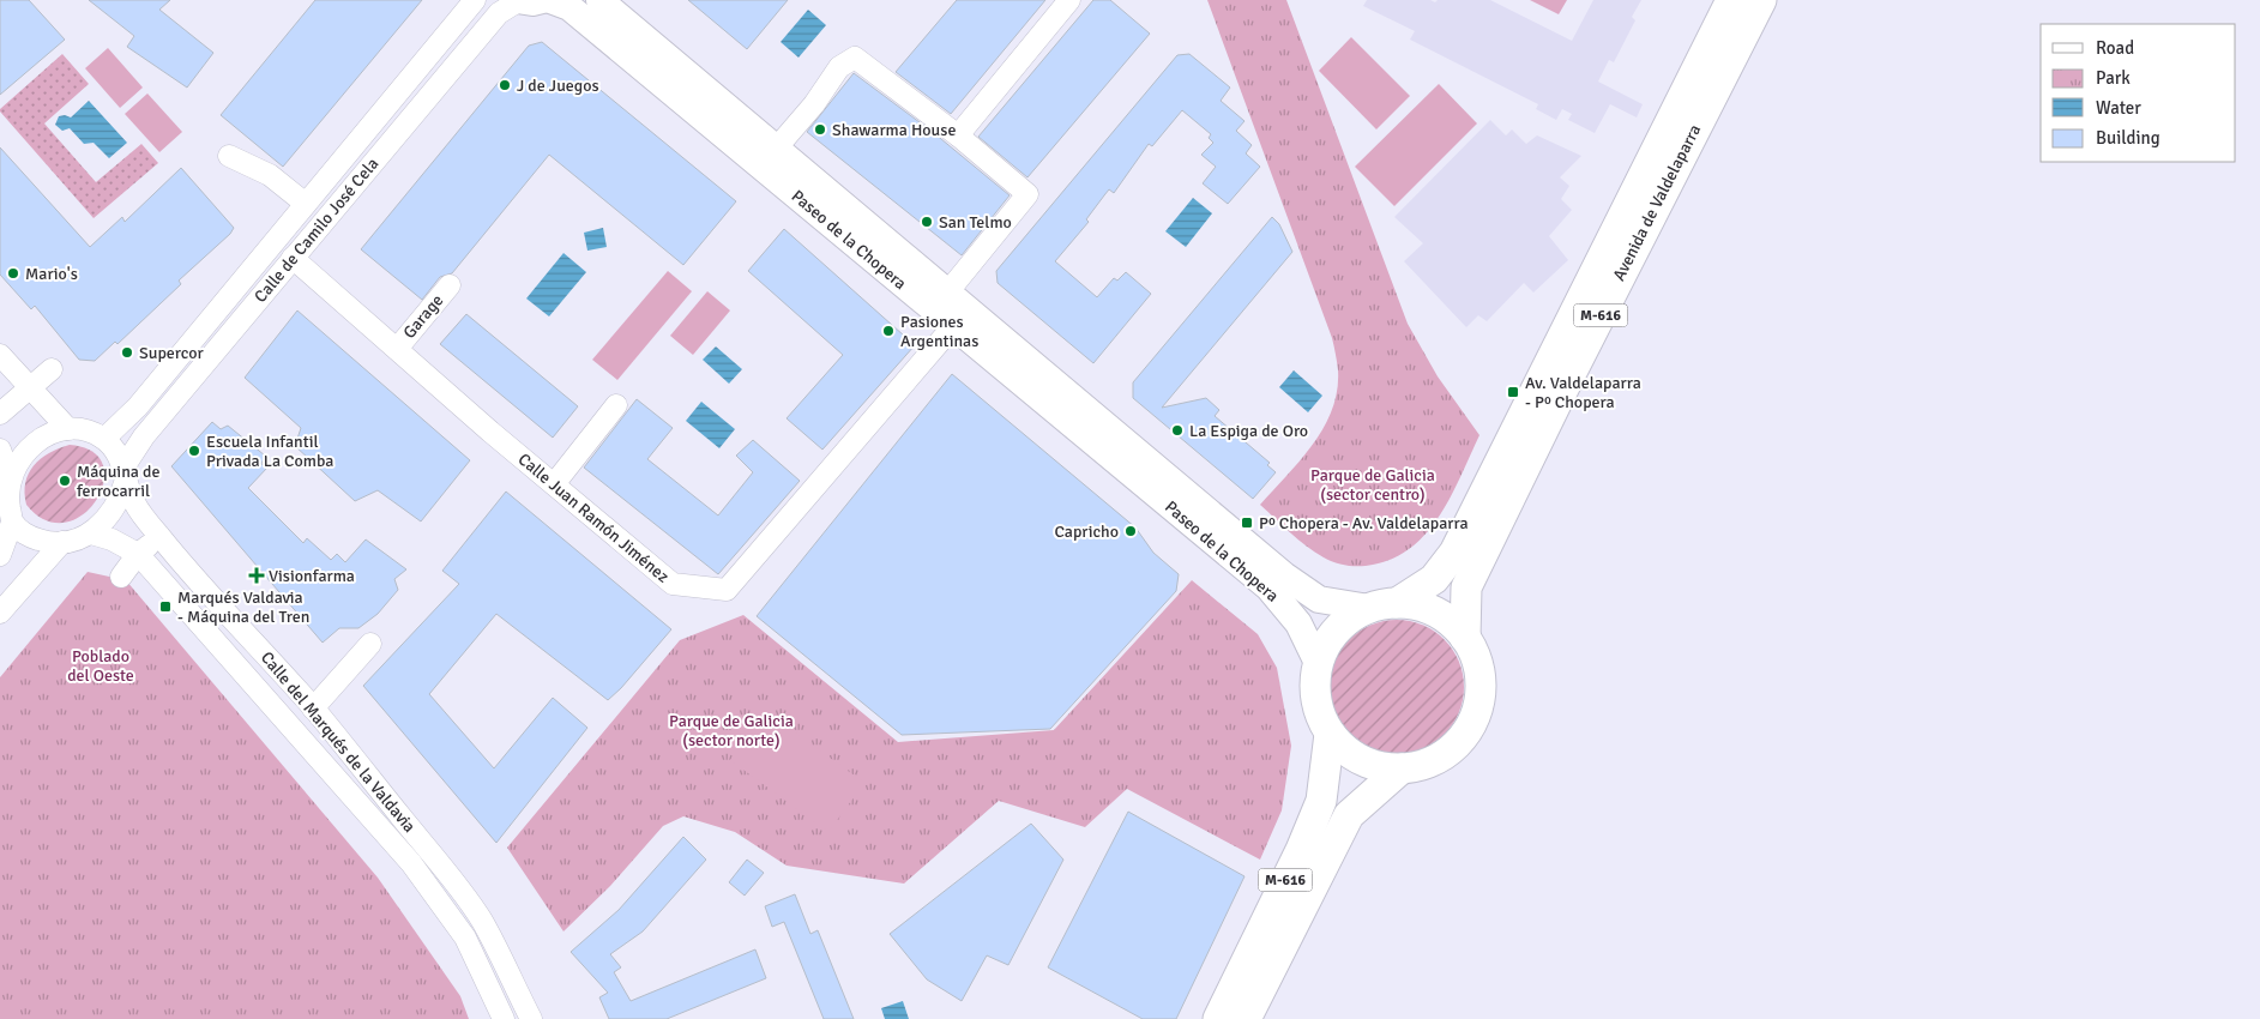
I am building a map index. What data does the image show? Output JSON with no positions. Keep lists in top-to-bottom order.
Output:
{
  "streets": {
    "highway": ["Avenida de Valdelaparra", "M-616"],
    "main road": ["Paseo de la Chopera"],
    "street": [
      "Calle de Camilo José Cela",
      "Garage",
      "Calle Juan Ramón Jiménez",
      "Calle del Marqués de la Valdavia"
    ]
  },
  "crossings": [
    ["Avenida de Valdelaparra", "Paseo de la Chopera"],
    ["Avenida de Valdelaparra", "M-616"],
    ["Calle de Camilo José Cela", "Calle Juan Ramón Jiménez"],
    ["Calle de Camilo José Cela", "Calle del Marqués de la Valdavia"],
    ["Paseo de la Chopera", "M-616"],
    ["Paseo de la Chopera", "Calle Juan Ramón Jiménez"],
    ["Garage", "Calle Juan Ramón Jiménez"]
  ],
  "parks": ["Parque de Galicia (sector centro)", "Poblado del Oeste", "Parque de Galicia (sector norte)"],
  "places": {
    "other": [
      "J de Juegos",
      "Shawarma House",
      "San Telmo",
      "Mario's",
      "Pasiones Argentinas",
      "Supercor",
      "La Espiga de Oro",
      "Escuela Infantil Privada La Comba",
      "Máquina de ferrocarril",
      "Capricho"
    ],
    "transit": ["Av. Valdelaparra - Pº Chopera", "Pº Chopera - Av. Valdelaparra", "Marqués Valdavia - Máquina del Tren"],
    "health": ["Visionfarma"]
  },
  "legend": [
    "Road",
    "Park",
    "Water",
    "Building"
  ]
}
